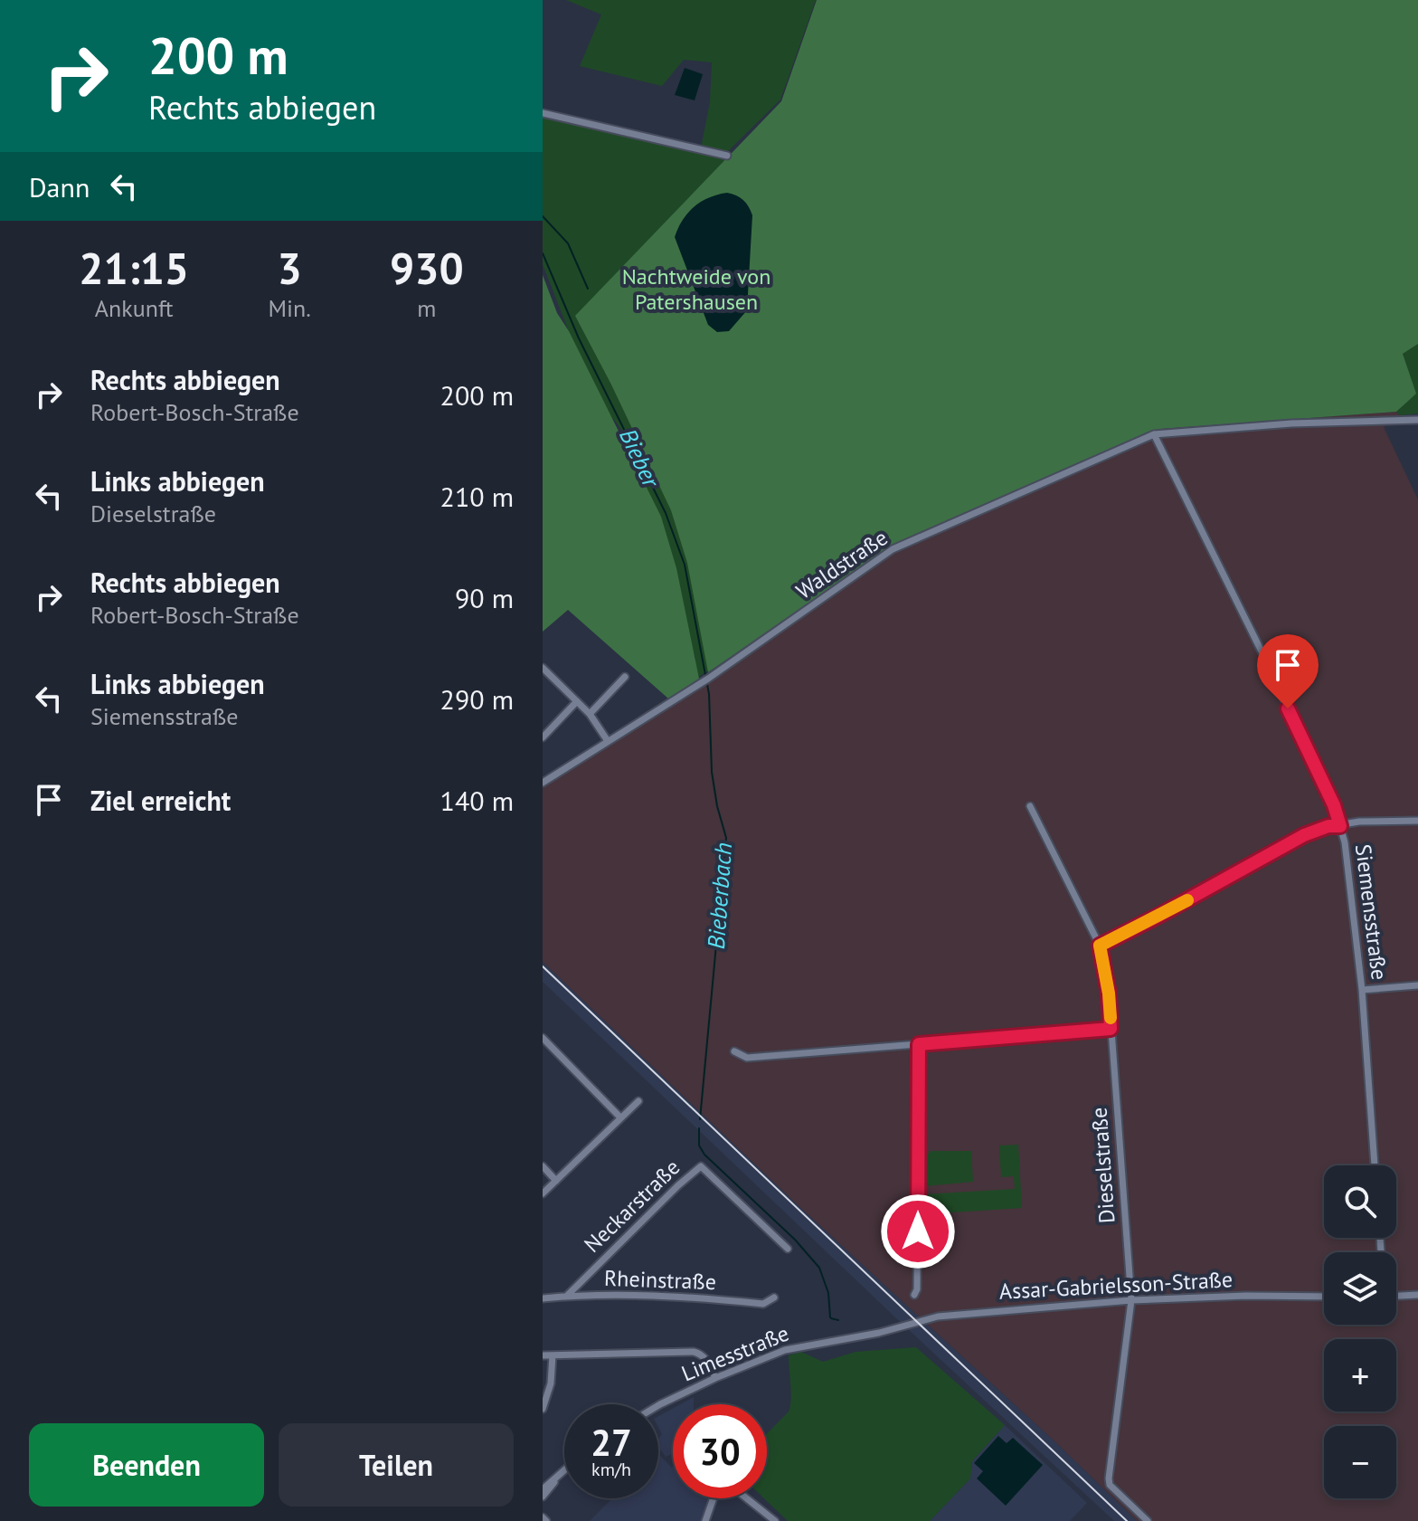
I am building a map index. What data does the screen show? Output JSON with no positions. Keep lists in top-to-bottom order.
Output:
{
  "streets": {
    "street": [
      "Waldstraße",
      "Siemensstraße",
      "Dieselstraße",
      "Neckarstraße",
      "Rheinstraße",
      "Assar-Gabrielsson-Straße",
      "Limesstraße"
    ]
  },
  "crossings": [
    ["Dieselstraße", "Assar-Gabrielsson-Straße"],
    ["Neckarstraße", "Rheinstraße"],
    ["Assar-Gabrielsson-Straße", "Limesstraße"]
  ],
  "water": ["Bieber", "Bieberbach"],
  "parks": ["Nachtweide von Patershausen"],
  "page": {
    "turn": ["200 m", "Rechts abbiegen"],
    "then": "Dann",
    "eta": [
      "21:15",
      "Ankunft",
      "3",
      "Min.",
      "930",
      "m"
    ],
    "list": [
      {
        "name": "Rechts abbiegen",
        "note": "Robert-Bosch-Straße",
        "value": "200 m"
      },
      {
        "name": "Links abbiegen",
        "note": "Dieselstraße",
        "value": "210 m"
      },
      {
        "name": "Rechts abbiegen",
        "note": "Robert-Bosch-Straße",
        "value": "90 m"
      },
      {
        "name": "Links abbiegen",
        "note": "Siemensstraße",
        "value": "290 m"
      },
      {
        "name": "Ziel erreicht",
        "value": "140 m"
      }
    ],
    "map_buttons": ["+", "−"],
    "speed": "27 km/h",
    "limit": "30",
    "buttons": ["Beenden", "Teilen"]
  }
}
